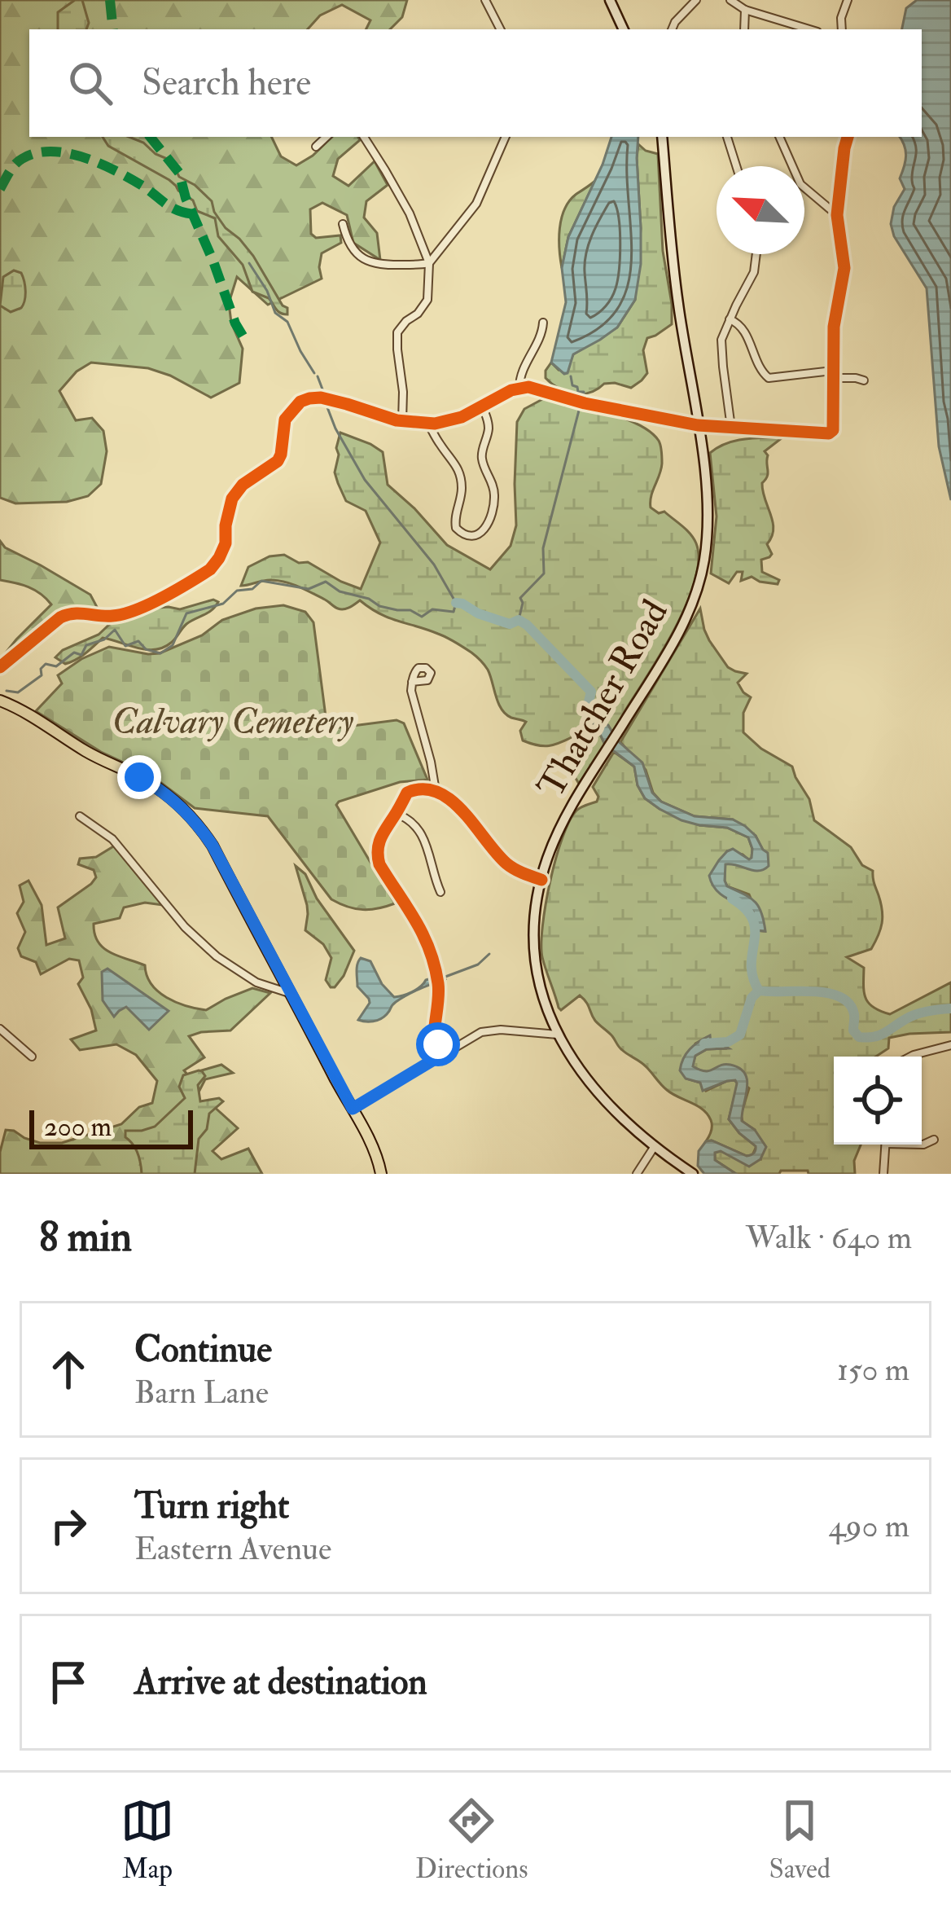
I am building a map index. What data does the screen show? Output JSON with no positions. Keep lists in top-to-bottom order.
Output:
{
  "streets": {
    "main road": ["Thatcher Road"]
  },
  "parks": ["Calvary Cemetery"],
  "scale_bar": "200 m",
  "north": "top left",
  "page": {
    "search": "Search here",
    "scale": "200 m",
    "heading": ["8 min", "Walk · 640 m"],
    "list": [
      ["Continue", "Barn Lane", "150 m"],
      ["Turn right", "Eastern Avenue", "490 m"],
      "Arrive at destination"
    ],
    "nav": ["Map", "Directions", "Saved"]
  }
}
